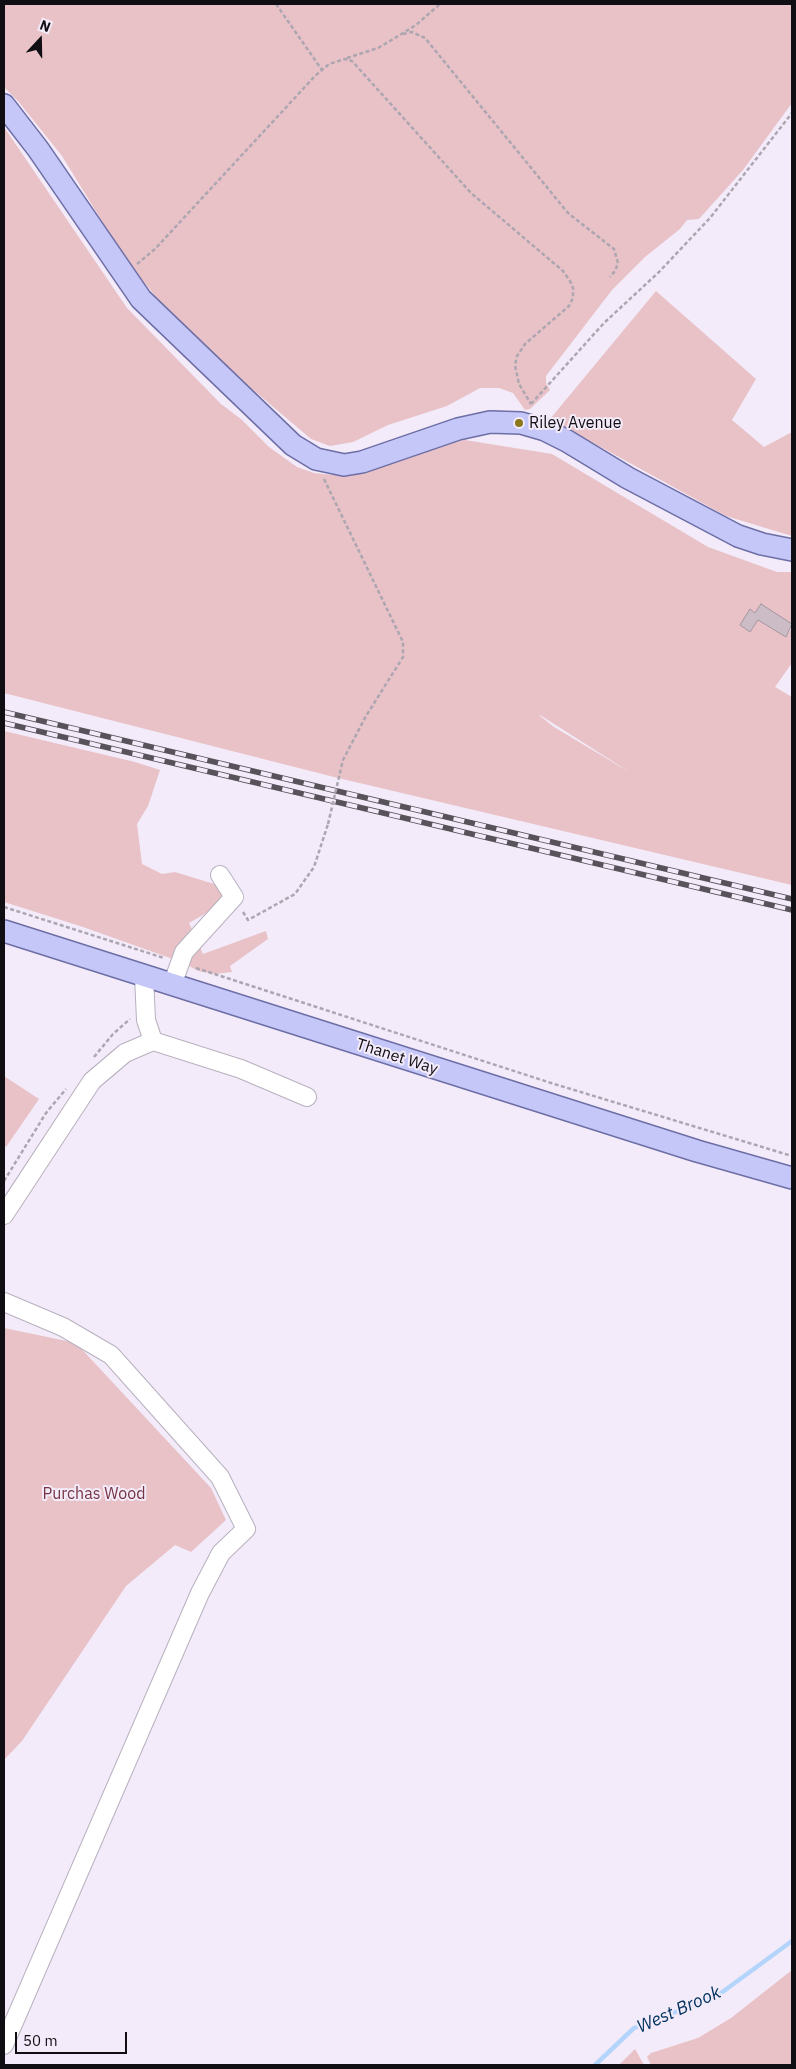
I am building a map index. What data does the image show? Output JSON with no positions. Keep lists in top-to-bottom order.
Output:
{
  "streets": {
    "main road": ["Thanet Way"]
  },
  "water": ["West Brook"],
  "parks": ["Purchas Wood"],
  "places": ["Riley Avenue"],
  "scale_bar": "50 m",
  "north": "top"
}
